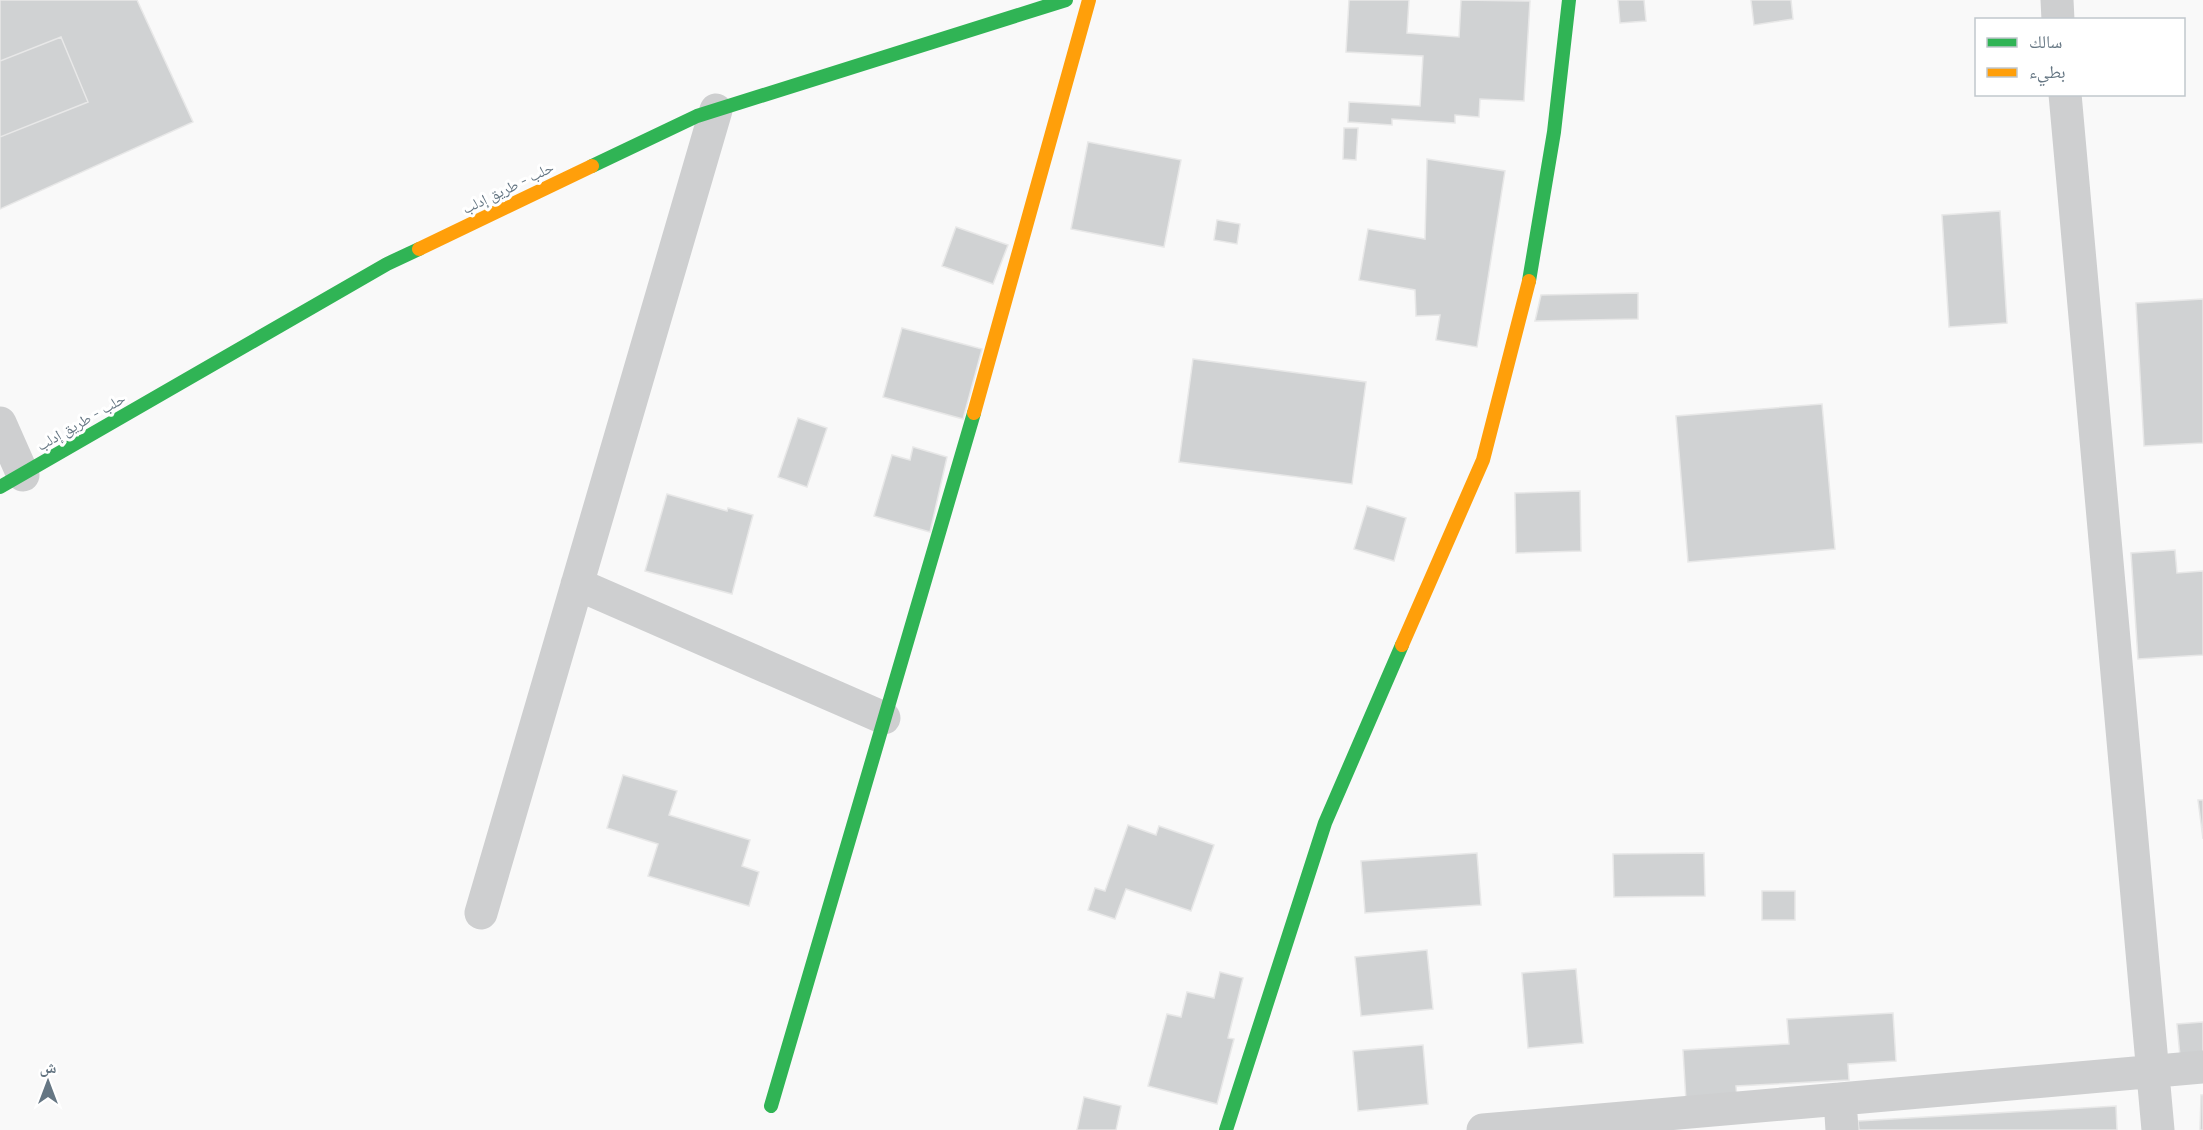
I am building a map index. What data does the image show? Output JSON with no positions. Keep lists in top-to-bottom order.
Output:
{
  "streets": {
    "main road": ["حلب - طريق إدلب"]
  },
  "legend": ["سالك", "بطيء"],
  "north": "top"
}
